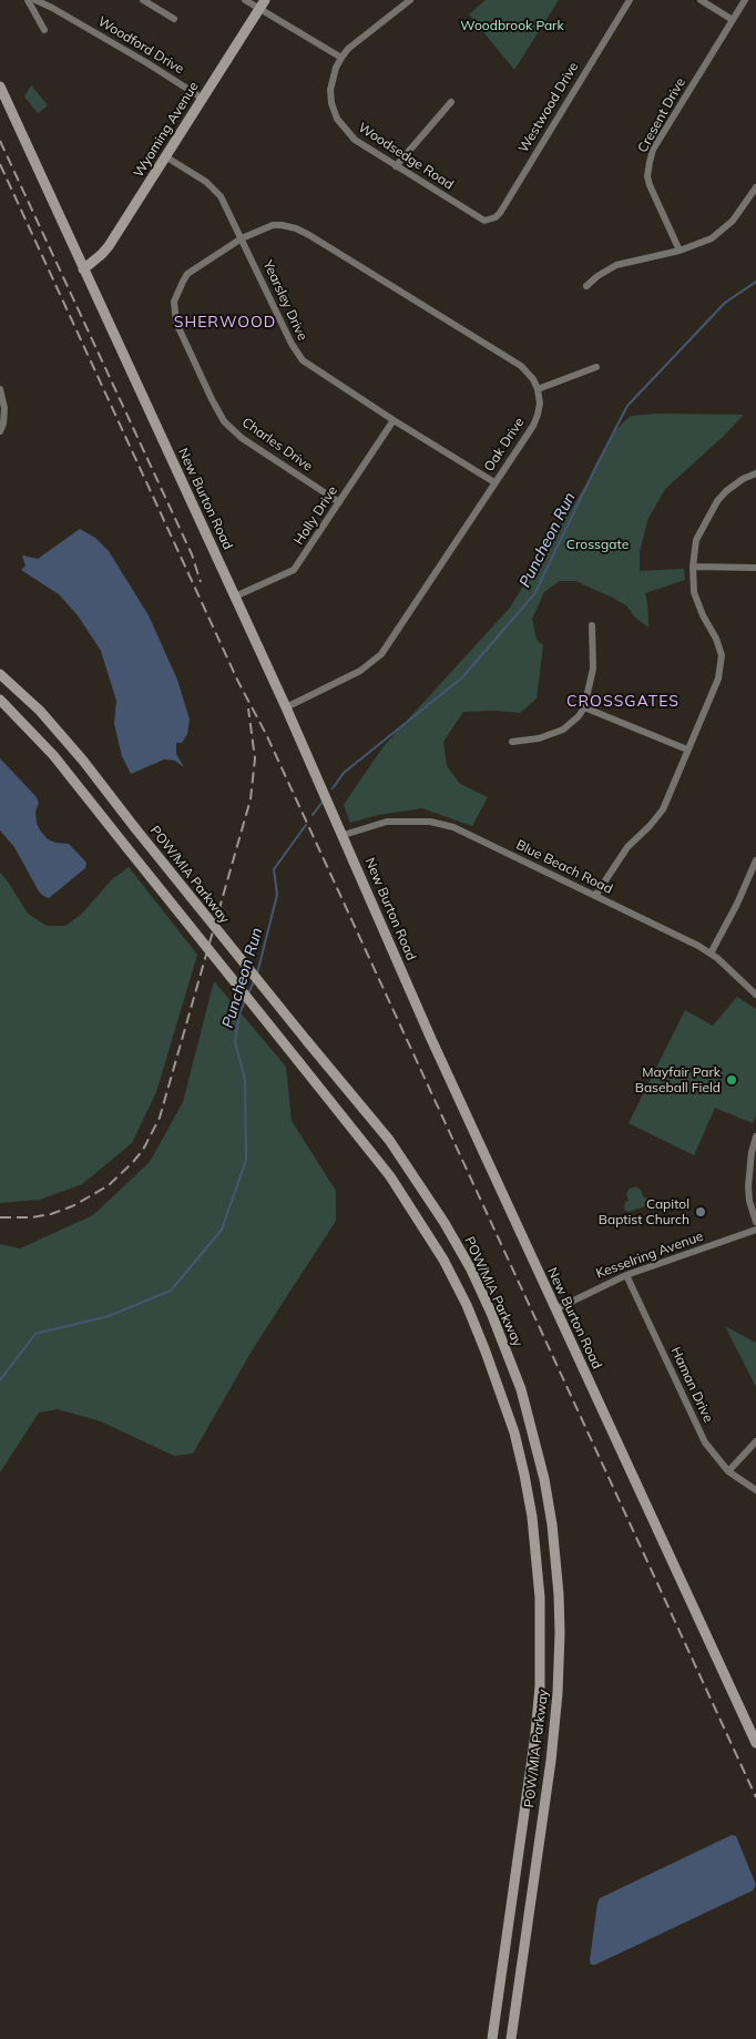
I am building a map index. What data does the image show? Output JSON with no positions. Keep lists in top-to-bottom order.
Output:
{
  "streets": {
    "main road": ["Wyoming Avenue", "New Burton Road", "POW/MIA Parkway"],
    "street": [
      "Woodford Drive",
      "Westwood Drive",
      "Cresent Drive",
      "Woodsedge Road",
      "Yearsley Drive",
      "Charles Drive",
      "Oak Drive",
      "Holly Drive",
      "Blue Beach Road",
      "Kesselring Avenue",
      "Haman Drive"
    ]
  },
  "crossings": [
    ["Woodford Drive", "Wyoming Avenue"],
    ["Westwood Drive", "Woodsedge Road"],
    ["Wyoming Avenue", "Yearsley Drive"],
    ["Wyoming Avenue", "New Burton Road"],
    ["Yearsley Drive", "Charles Drive"],
    ["Yearsley Drive", "Oak Drive"],
    ["Yearsley Drive", "Holly Drive"],
    ["Charles Drive", "Holly Drive"],
    ["Oak Drive", "New Burton Road"],
    ["New Burton Road", "Holly Drive"],
    ["New Burton Road", "Blue Beach Road"],
    ["New Burton Road", "Kesselring Avenue"],
    ["Kesselring Avenue", "Haman Drive"]
  ],
  "districts": ["SHERWOOD", "CROSSGATES"],
  "water": ["Puncheon Run"],
  "parks": ["Woodbrook Park", "Crossgate"],
  "places": ["Mayfair Park Baseball Field", "Capitol Baptist Church"]
}
